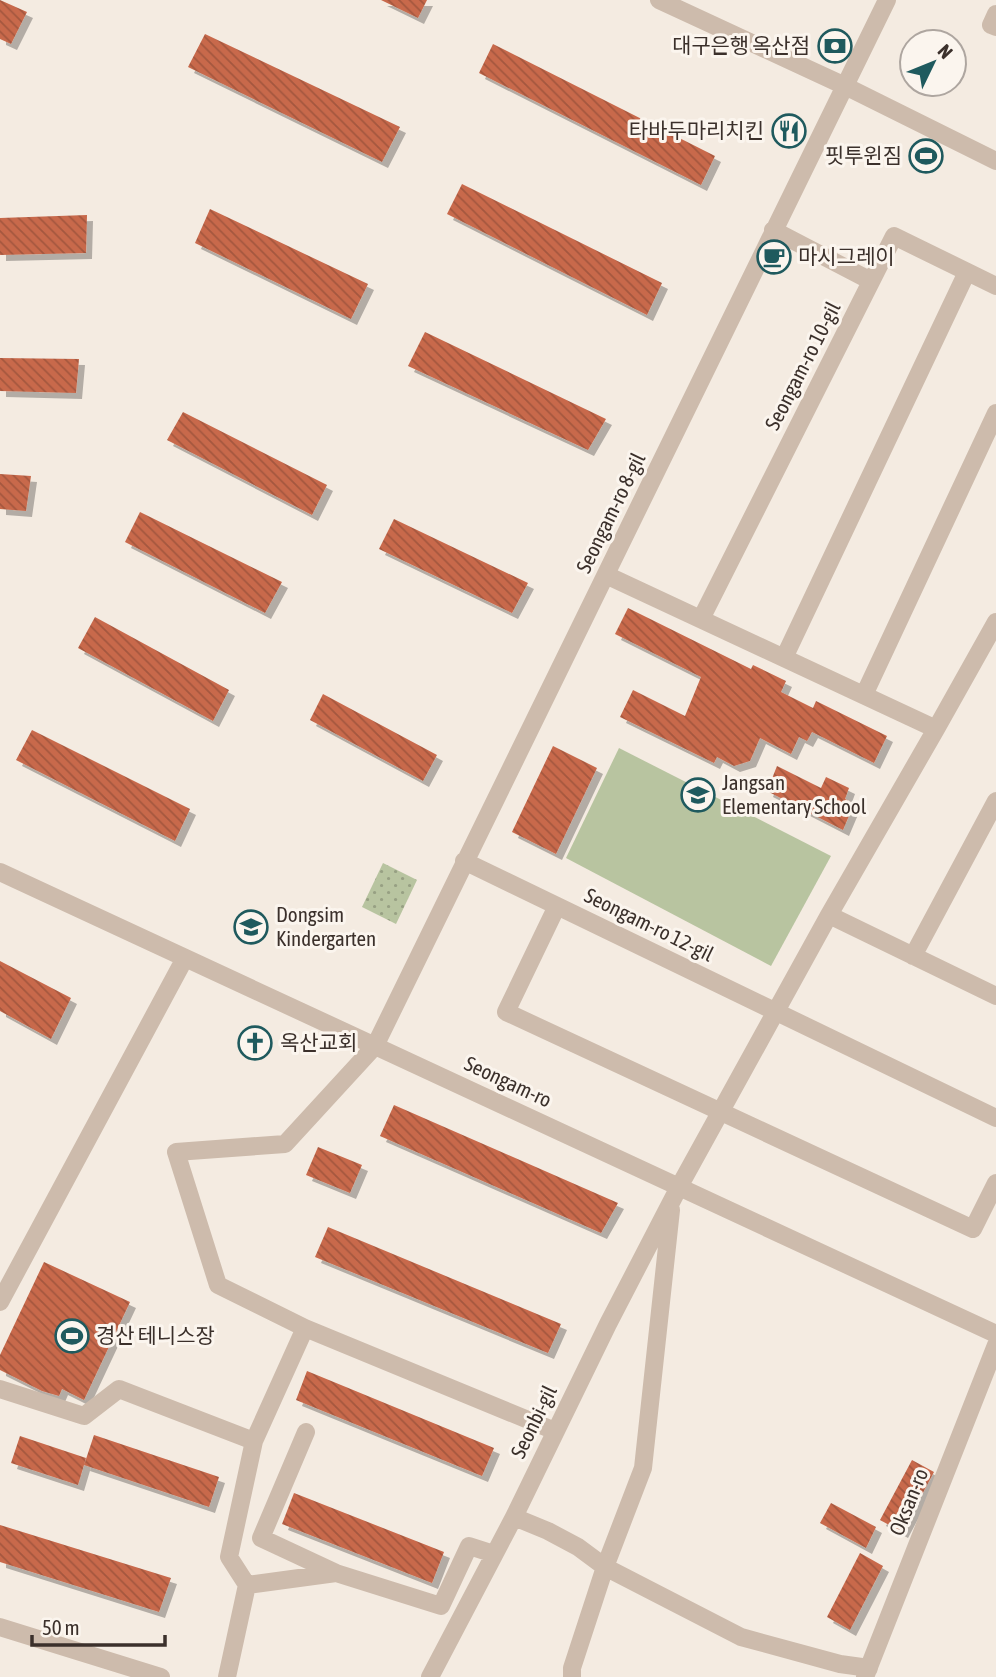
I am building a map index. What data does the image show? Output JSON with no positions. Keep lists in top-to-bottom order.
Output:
{
  "streets": {
    "street": [
      "Seongam-ro 10-gil",
      "Seongam-ro 8-gil",
      "Seongam-ro 12-gil",
      "Seongam-ro",
      "Seonbi-gil",
      "Oksan-ro"
    ]
  },
  "crossings": [
    ["Seongam-ro 8-gil", "Seongam-ro"],
    ["Seongam-ro", "Seonbi-gil"]
  ],
  "places": {
    "bank": ["대구은행 옥산점"],
    "restaurant": ["타바두마리치킨"],
    "sports": ["핏투윈짐", "경산 테니스장"],
    "cafe": ["마시그레이"],
    "school or university": ["Jangsan Elementary School", "Dongsim Kindergarten"],
    "church": ["옥산교회"]
  },
  "scale_bar": "50 m",
  "north": "top right"
}
